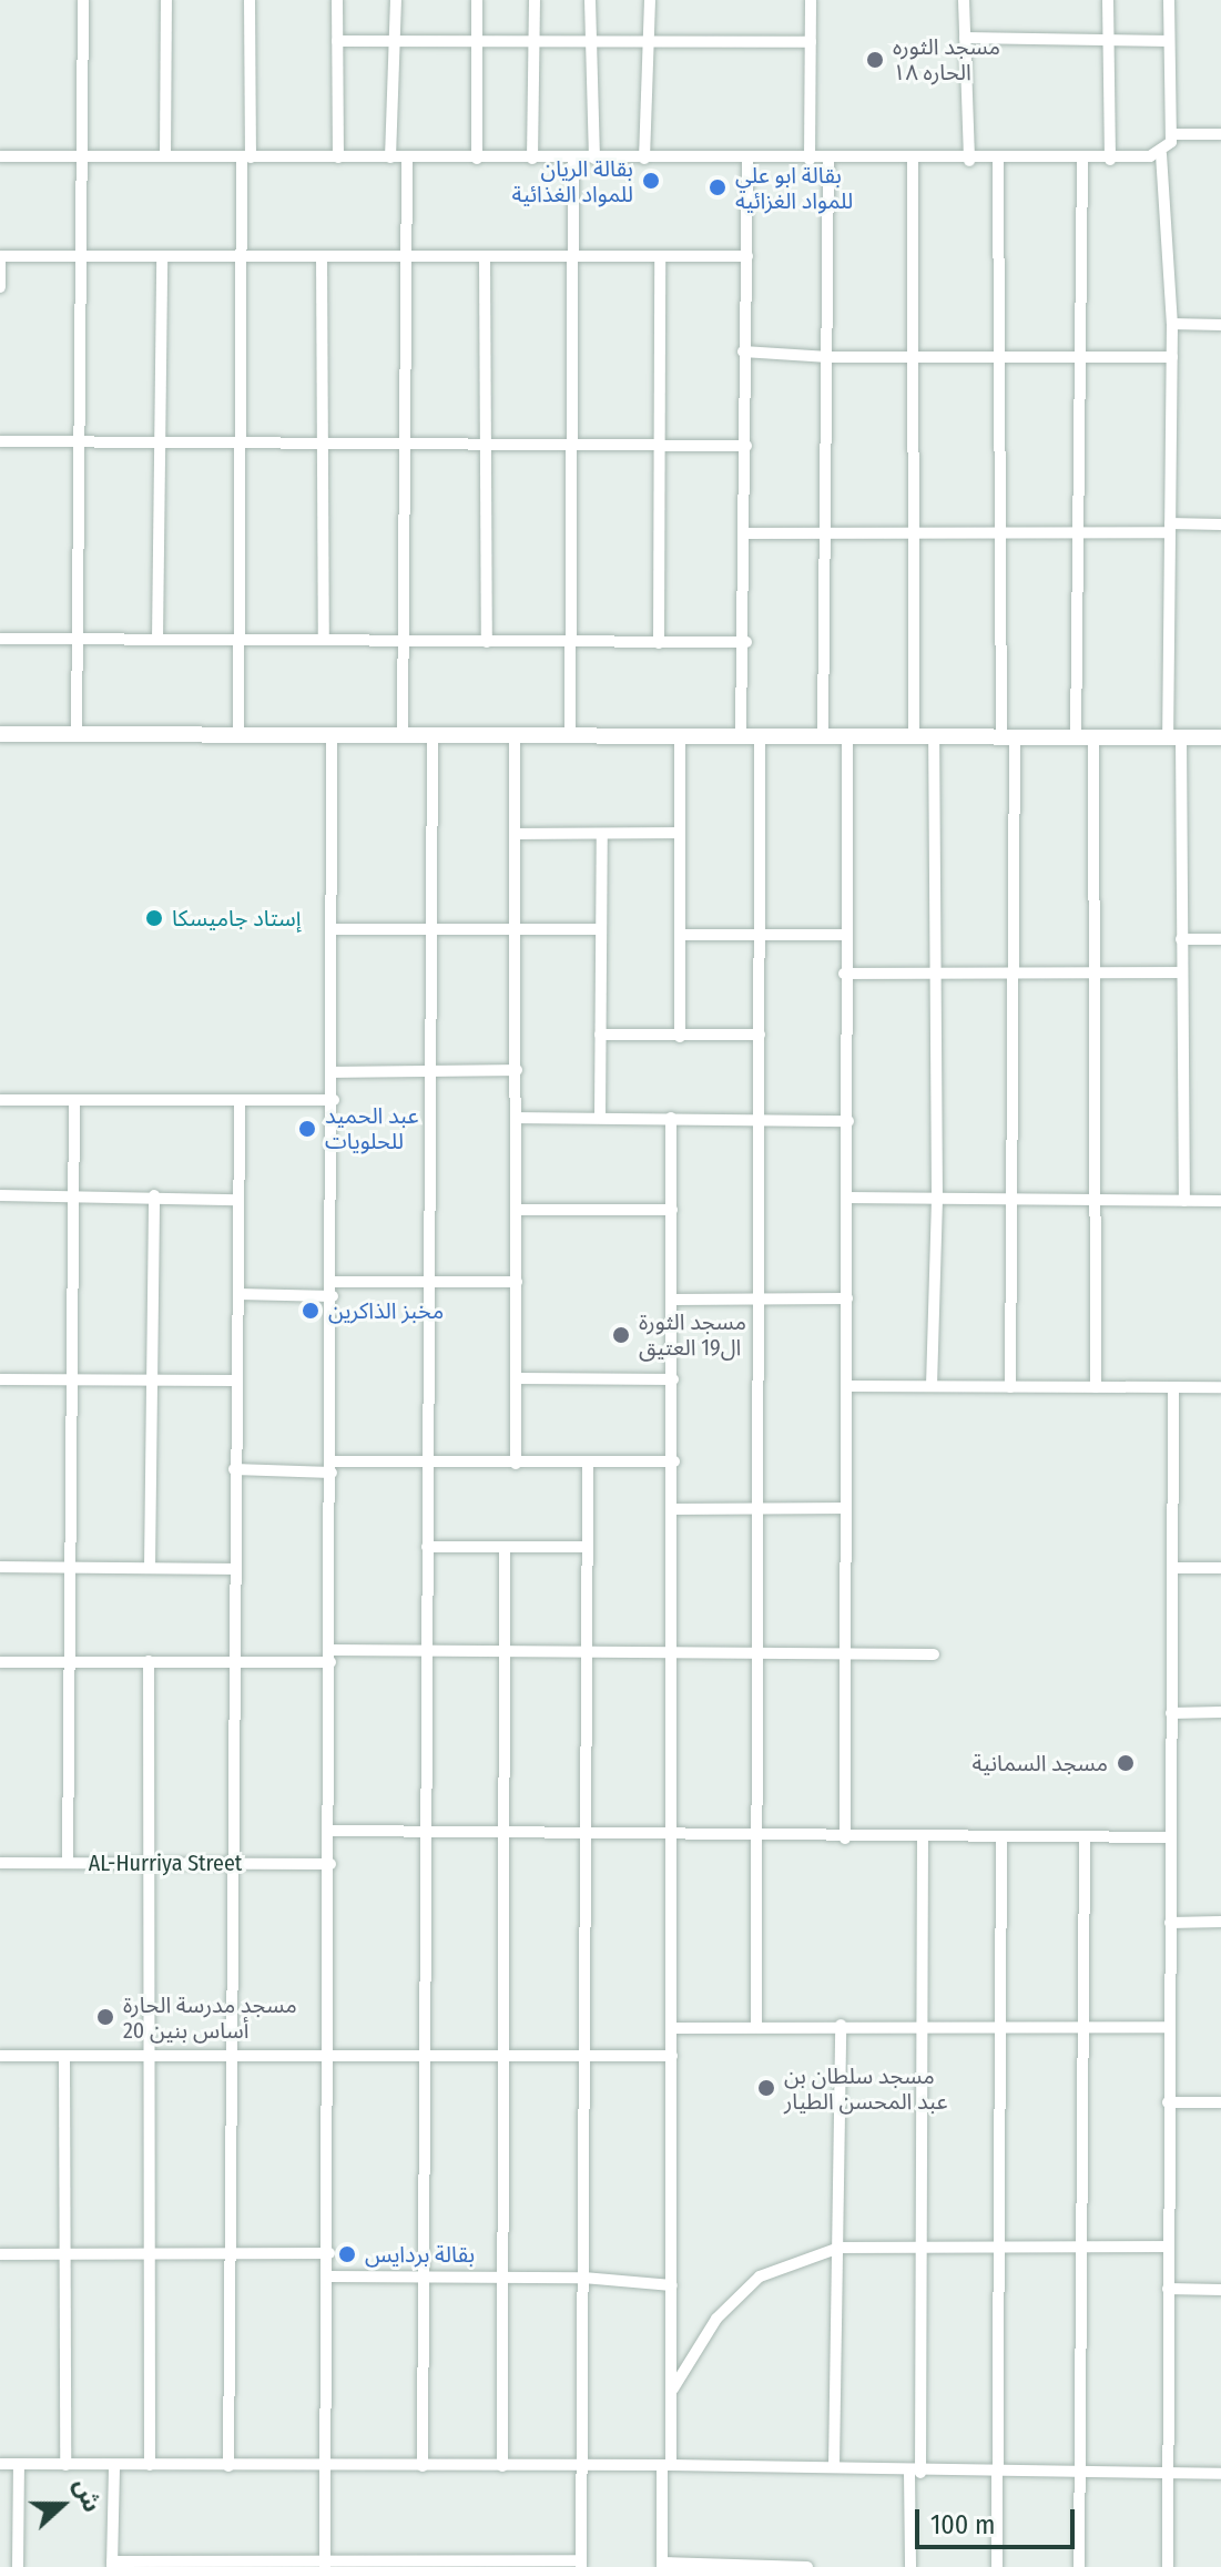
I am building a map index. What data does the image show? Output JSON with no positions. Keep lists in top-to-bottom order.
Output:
{
  "streets": {
    "street": ["AL-Hurriya Street"]
  },
  "places": [
    "مسجد الثوره الحاره ١٨",
    "بقالة الريان للمواد الغذائية",
    "بقالة ابو علي للمواد الغزائيه",
    "إستاد جاميسكا",
    "عبد الحميد للحلويات",
    "مخبز الذاكرين",
    "مسجد الثورة ال19 العتيق",
    "مسجد السمانية",
    "مسجد مدرسة الحارة 20 أساس بنين",
    "مسجد سلطان بن عبد المحسن الطيار",
    "بقالة بردايس"
  ],
  "scale_bar": "100 m",
  "north": "right"
}
